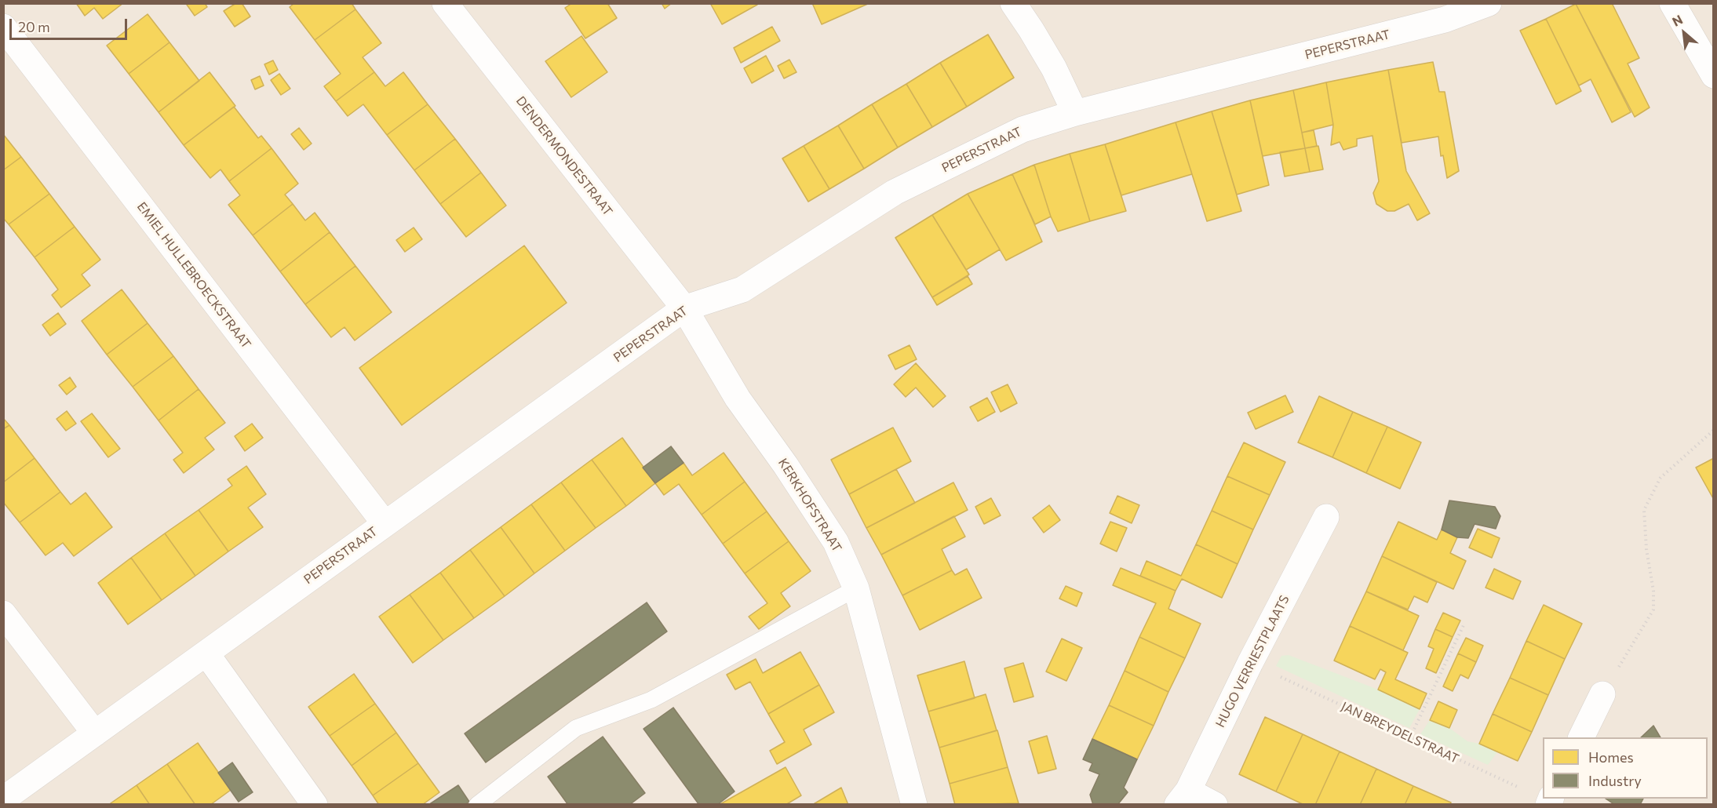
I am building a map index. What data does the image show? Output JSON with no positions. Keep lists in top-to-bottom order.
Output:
{
  "streets": {
    "street": [
      "PEPERSTRAAT",
      "DENDERMONDESTRAAT",
      "EMIEL HULLEBROECKSTRAAT",
      "KERKHOFSTRAAT",
      "HUGO VERRIESTPLAATS"
    ],
    "path": ["JAN BREYDELSTRAAT"]
  },
  "crossings": [
    ["PEPERSTRAAT", "DENDERMONDESTRAAT"],
    ["PEPERSTRAAT", "EMIEL HULLEBROECKSTRAAT"],
    ["PEPERSTRAAT", "KERKHOFSTRAAT"],
    ["DENDERMONDESTRAAT", "KERKHOFSTRAAT"],
    ["HUGO VERRIESTPLAATS", "JAN BREYDELSTRAAT"]
  ],
  "legend": ["Homes", "Industry"],
  "scale_bar": "20 m",
  "north": "top left"
}
